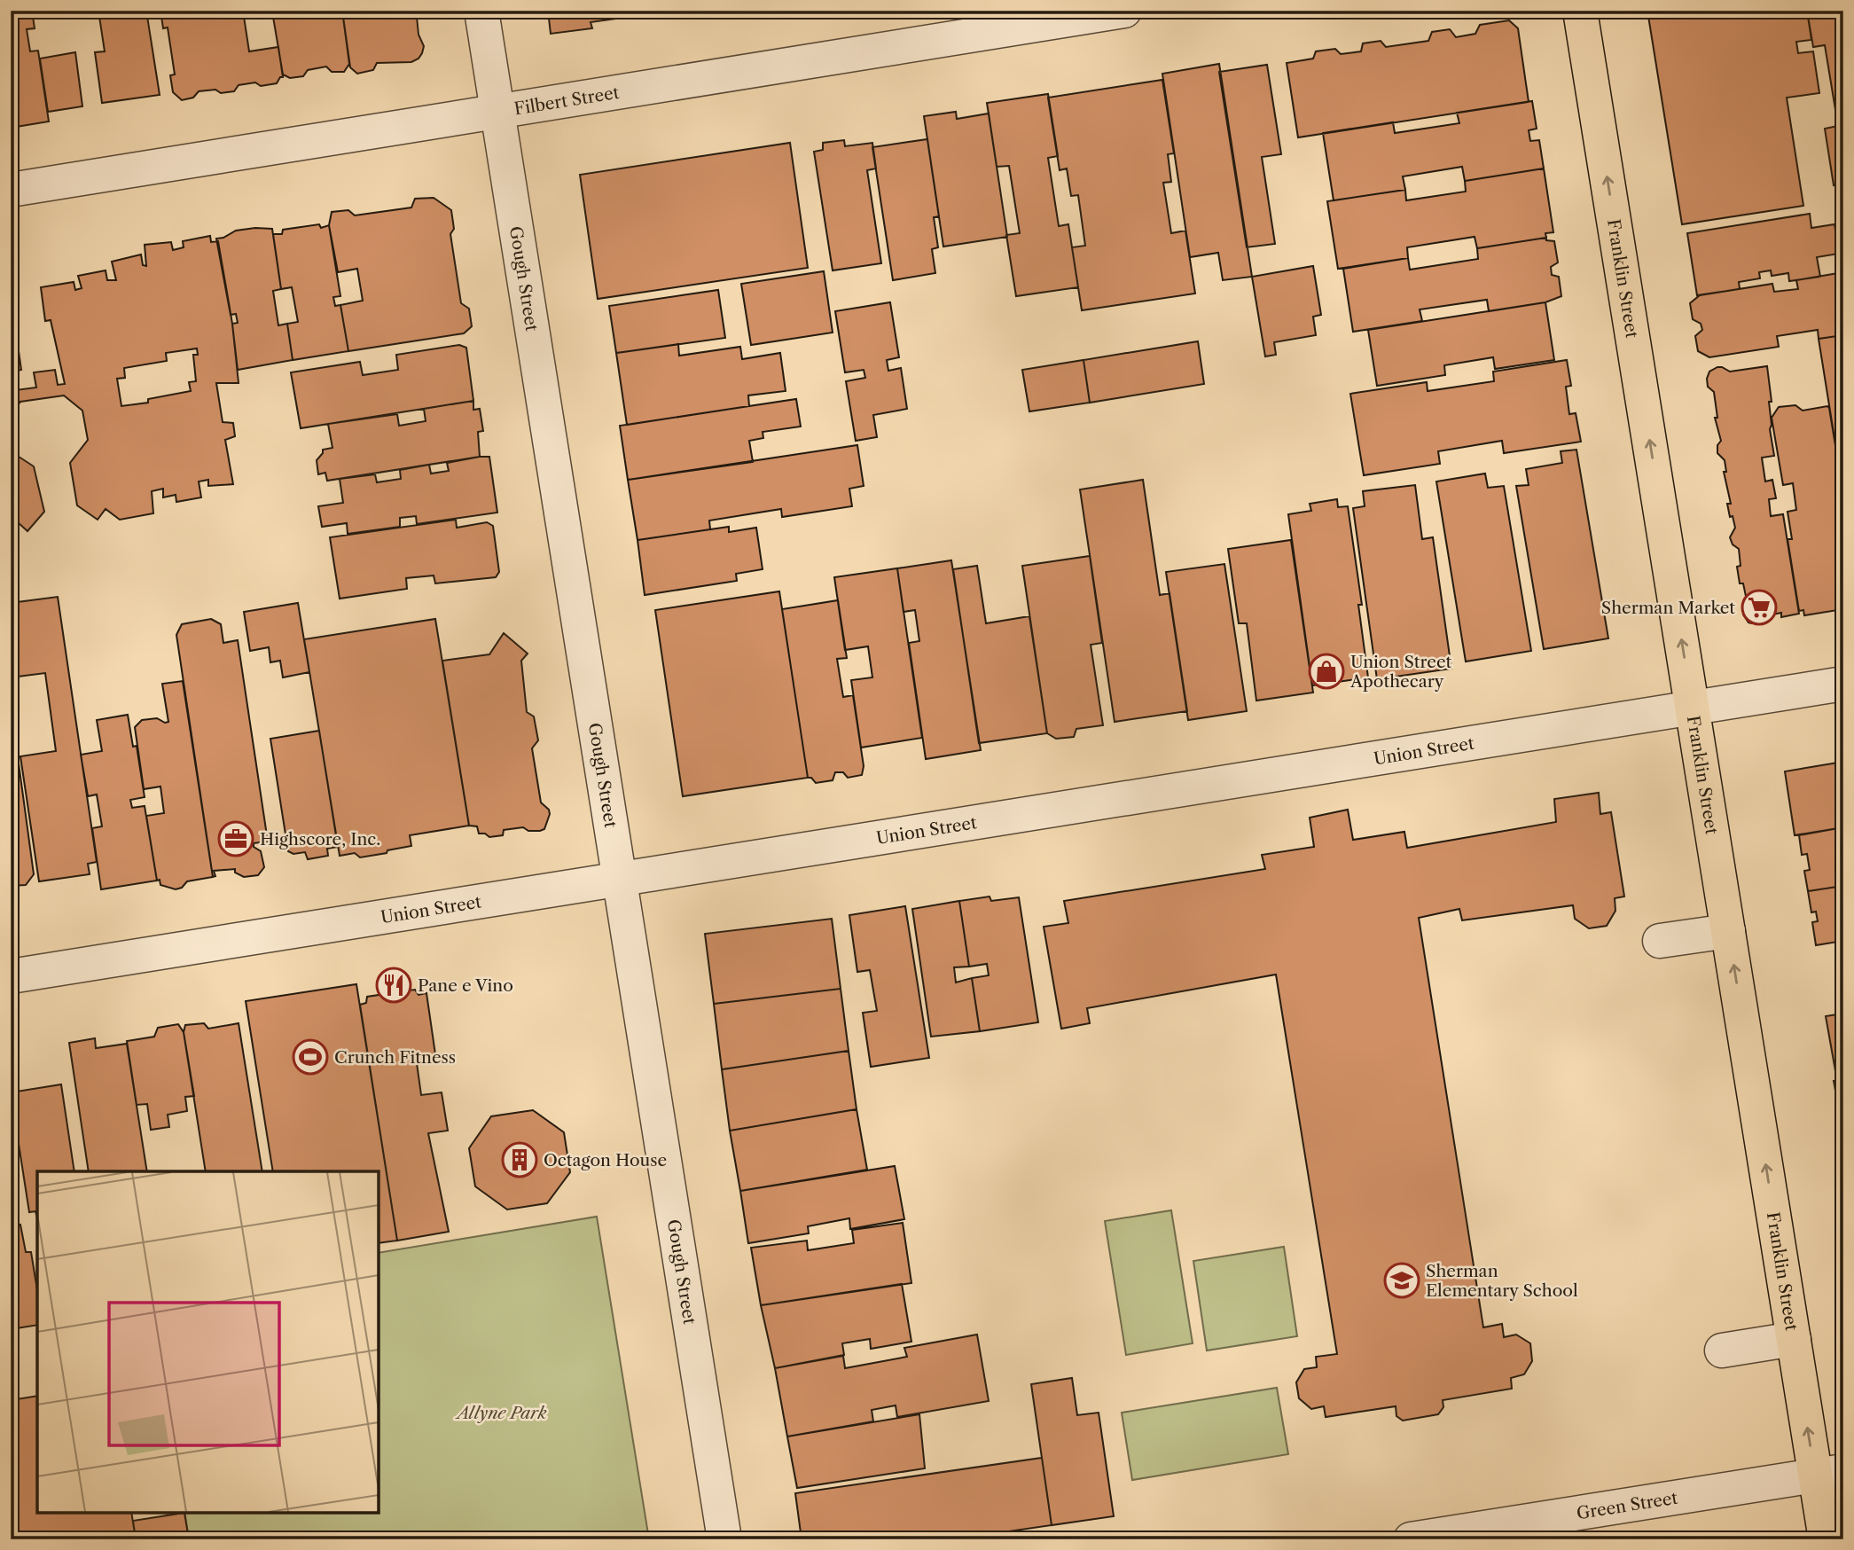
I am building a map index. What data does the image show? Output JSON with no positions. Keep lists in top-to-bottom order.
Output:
{
  "streets": {
    "main road": ["Franklin Street"],
    "street": [
      "Filbert Street",
      "Gough Street",
      "Union Street",
      "Green Street"
    ]
  },
  "crossings": [
    ["Filbert Street", "Gough Street"],
    ["Gough Street", "Union Street"],
    ["Franklin Street", "Union Street"],
    ["Franklin Street", "Green Street"]
  ],
  "one_way": ["Franklin Street"],
  "parks": ["Allyne Park"],
  "places": {
    "supermarket": ["Sherman Market"],
    "shop": ["Union Street Apothecary"],
    "office": ["Highscore, Inc."],
    "restaurant": ["Pane e Vino"],
    "sports": ["Crunch Fitness"],
    "building": ["Octagon House"],
    "school or university": ["Sherman Elementary School"]
  }
}
